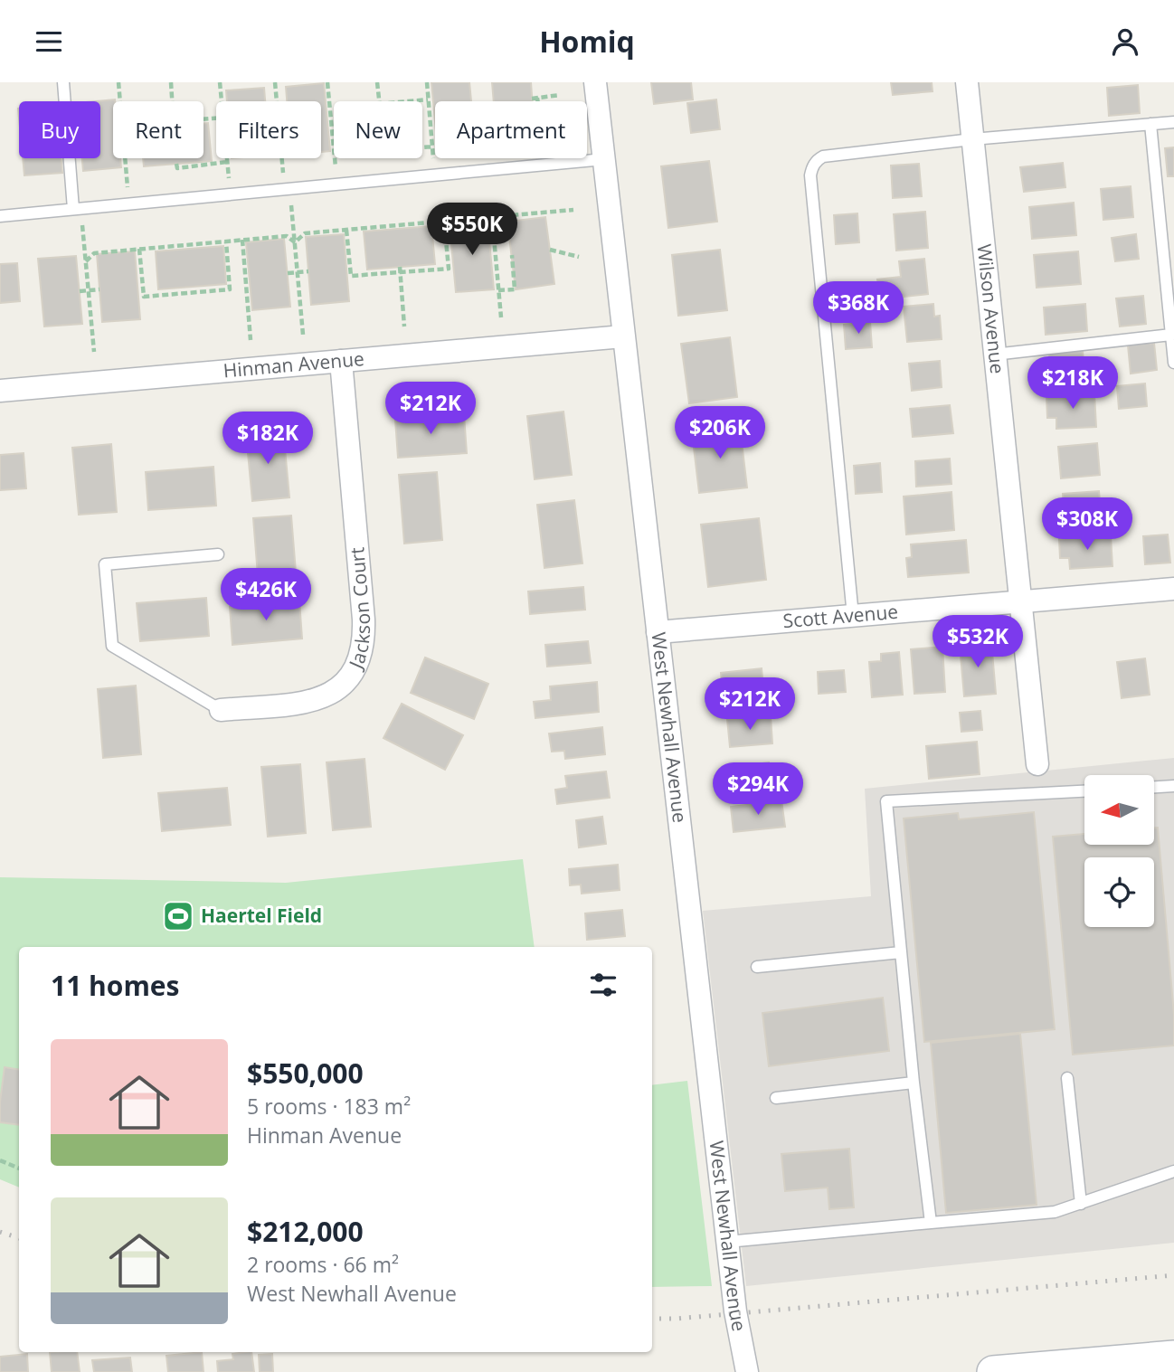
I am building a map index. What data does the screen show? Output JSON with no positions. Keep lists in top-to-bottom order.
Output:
{
  "streets": {
    "street": [
      "Wilson Avenue",
      "Hinman Avenue",
      "Jackson Court",
      "Scott Avenue",
      "West Newhall Avenue"
    ]
  },
  "crossings": [
    ["Wilson Avenue", "Scott Avenue"],
    ["Hinman Avenue", "Jackson Court"],
    ["Hinman Avenue", "West Newhall Avenue"],
    ["Scott Avenue", "West Newhall Avenue"]
  ],
  "places": {
    "sports": ["Haertel Field"]
  },
  "north": "left",
  "page": {
    "header": "Homiq",
    "chip": [
      "Buy",
      "Rent",
      "Filters",
      "New",
      "Apartment"
    ],
    "price": [
      "$550K",
      "$368K",
      "$218K",
      "$212K",
      "$206K",
      "$182K",
      "$308K",
      "$426K",
      "$532K",
      "$212K",
      "$294K"
    ],
    "heading": "11 homes",
    "list": [
      {
        "name": "$550,000",
        "note": "5 rooms · 183 m² · Hinman Avenue"
      },
      {
        "name": "$212,000",
        "note": "2 rooms · 66 m² · West Newhall Avenue"
      }
    ]
  }
}
